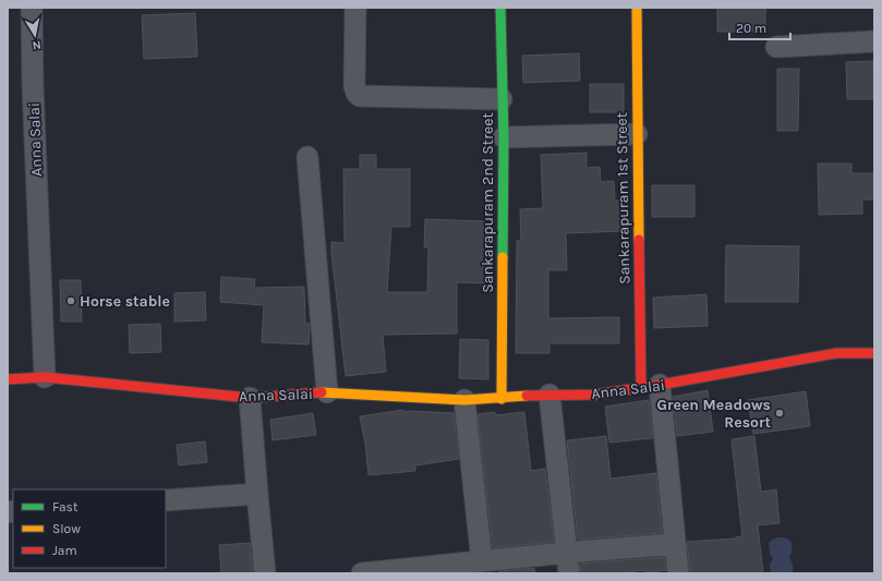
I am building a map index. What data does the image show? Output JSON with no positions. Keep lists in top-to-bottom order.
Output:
{
  "streets": {
    "street": ["Anna Salai", "Sankarapuram 1st Street", "Sankarapuram 2nd Street"]
  },
  "crossings": [
    ["Anna Salai", "Sankarapuram 1st Street"],
    ["Anna Salai", "Sankarapuram 2nd Street"]
  ],
  "places": ["Horse stable", "Green Meadows Resort"],
  "legend": ["Fast", "Slow", "Jam"],
  "scale_bar": "20 m",
  "north": "bottom"
}
